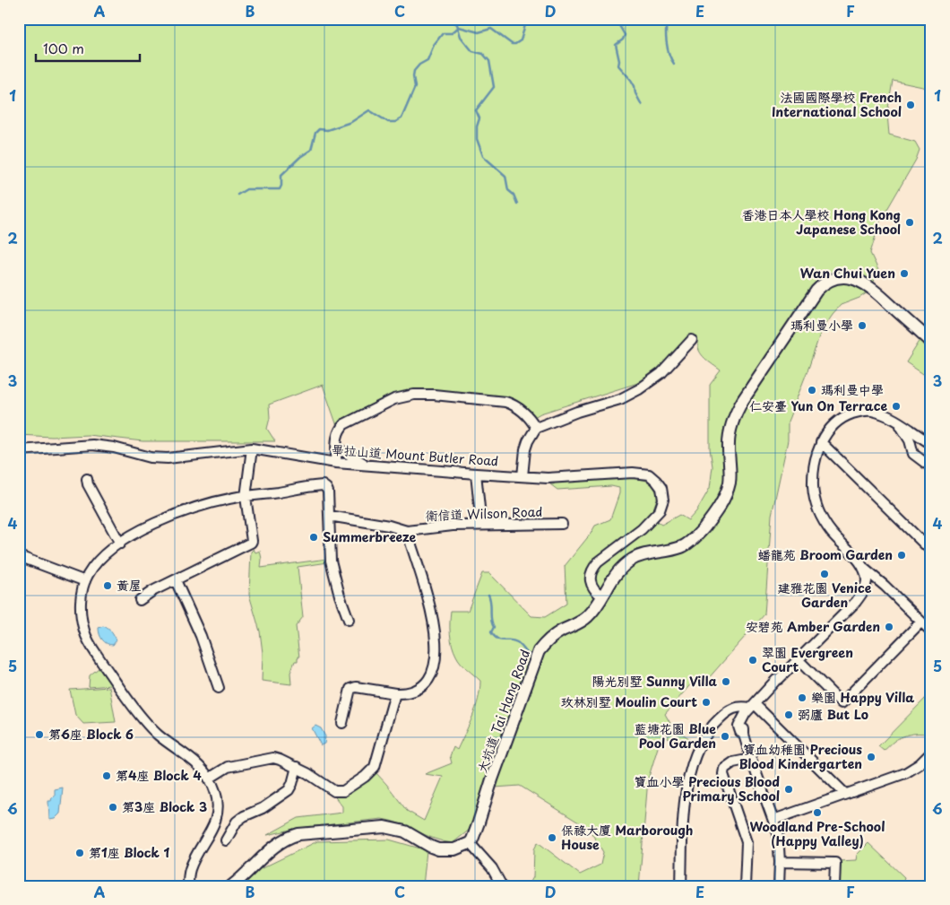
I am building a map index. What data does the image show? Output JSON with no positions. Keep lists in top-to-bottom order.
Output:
{
  "streets": {
    "main road": ["大坑道 Tai Hang Road"],
    "street": ["畢拉山道 Mount Butler Road", "衛信道 Wilson Road"]
  },
  "crossings": [
    ["畢拉山道 Mount Butler Road", "大坑道 Tai Hang Road"]
  ],
  "places": [
    "法國國際學校 French International School",
    "香港日本人學校 Hong Kong Japanese School",
    "Wan Chui Yuen",
    "瑪利曼小學",
    "瑪利曼中學",
    "仁安臺 Yun On Terrace",
    "Summerbreeze",
    "蟠龍苑 Broom Garden",
    "建雅花園 Venice Garden",
    "黃屋",
    "安碧苑 Amber Garden",
    "翠園 Evergreen Court",
    "陽光別墅 Sunny Villa",
    "樂園 Happy Villa",
    "玫林別墅 Moulin Court",
    "弼廬 But Lo",
    "第6座 Block 6",
    "藍塘花園 Blue Pool Garden",
    "寶血幼稚園 Precious Blood Kindergarten",
    "第4座 Block 4",
    "寶血小學 Precious Blood Primary School",
    "第3座 Block 3",
    "Woodland Pre-School (Happy Valley)",
    "保祿大廈 Marborough House",
    "第1座 Block 1"
  ],
  "scale_bar": "100 m",
  "grid": {
    "columns": [
      "A",
      "B",
      "C",
      "D",
      "E",
      "F"
    ],
    "rows": [
      "1",
      "2",
      "3",
      "4",
      "5",
      "6"
    ]
  }
}
